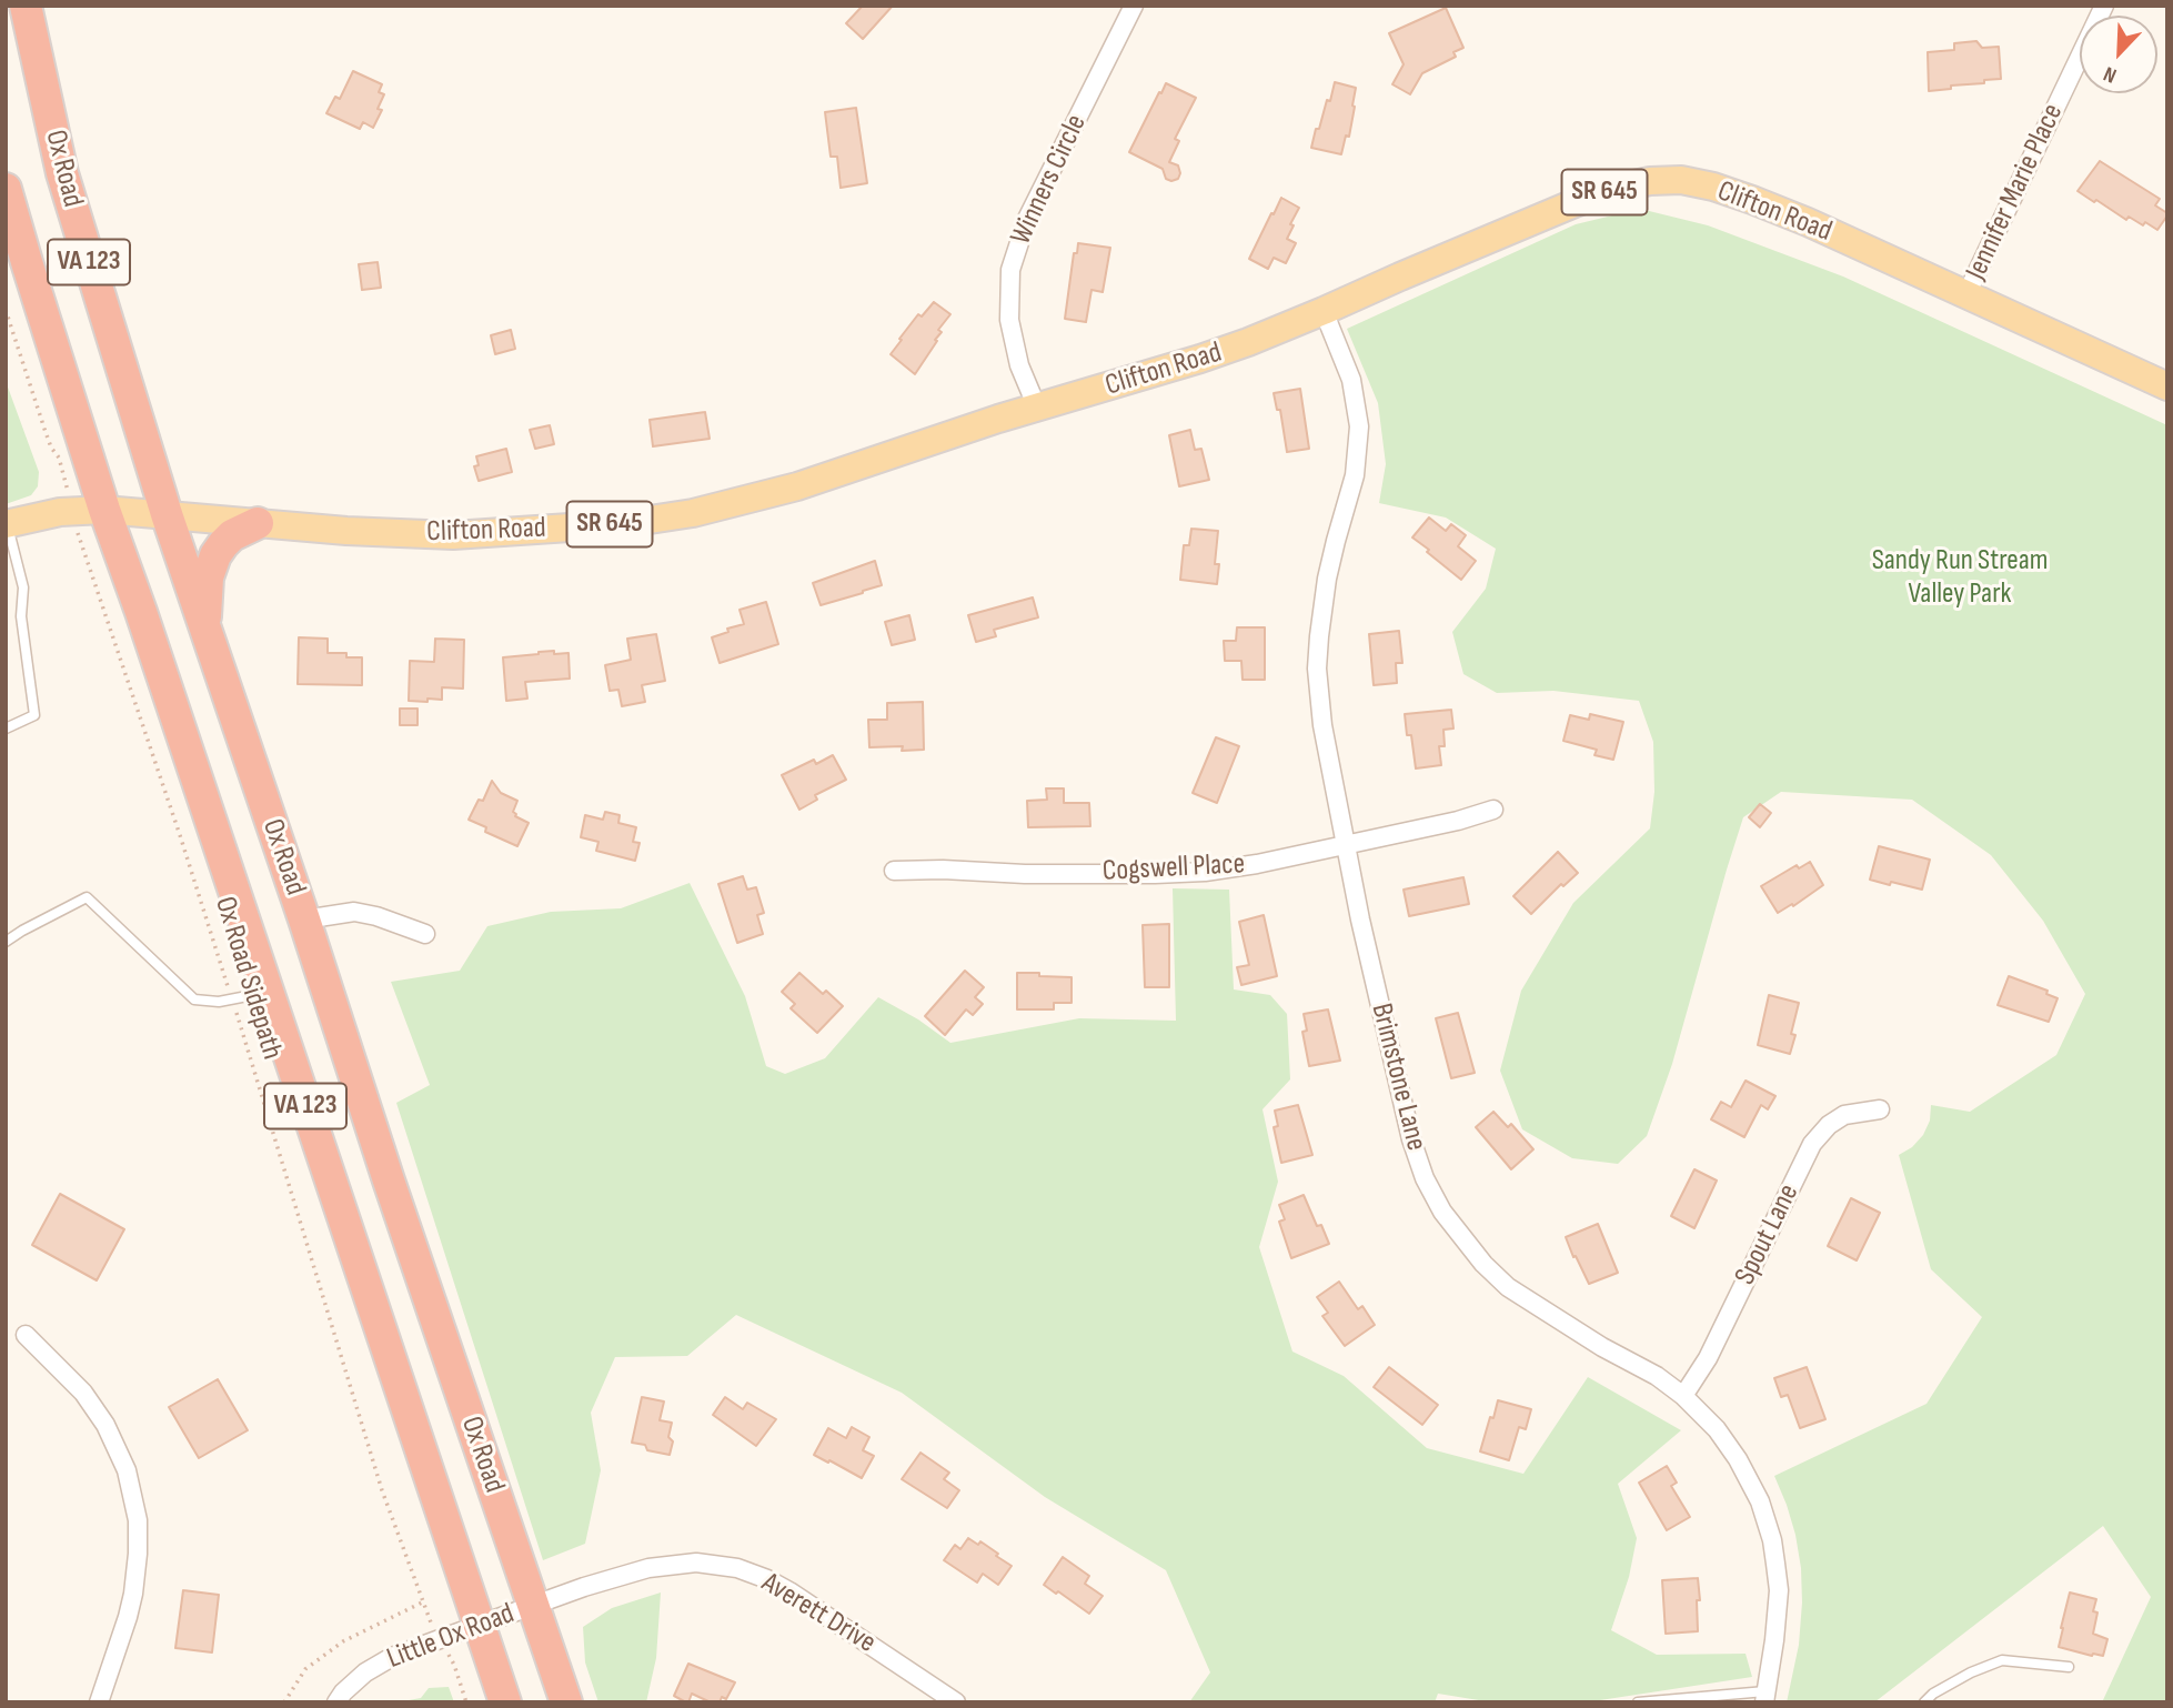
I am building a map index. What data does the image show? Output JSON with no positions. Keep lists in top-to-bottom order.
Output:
{
  "streets": {
    "highway": ["Ox Road", "VA 123"],
    "main road": ["SR 645", "Clifton Road"],
    "street": [
      "Winners Circle",
      "Jennifer Marie Place",
      "Cogswell Place",
      "Brimstone Lane",
      "Spout Lane",
      "Averett Drive",
      "Little Ox Road"
    ],
    "path": ["Ox Road Sidepath"]
  },
  "crossings": [
    ["Ox Road", "SR 645"],
    ["Ox Road", "Clifton Road"],
    ["Ox Road", "Averett Drive"],
    ["Ox Road", "Little Ox Road"],
    ["Winners Circle", "Clifton Road"],
    ["SR 645", "Clifton Road"],
    ["SR 645", "Ox Road Sidepath"],
    ["Jennifer Marie Place", "Clifton Road"],
    ["Clifton Road", "Brimstone Lane"],
    ["Cogswell Place", "Brimstone Lane"],
    ["Ox Road Sidepath", "Little Ox Road"],
    ["Brimstone Lane", "Spout Lane"],
    ["Averett Drive", "Little Ox Road"]
  ],
  "parks": ["Sandy Run Stream Valley Park"],
  "north": "bottom left"
}
